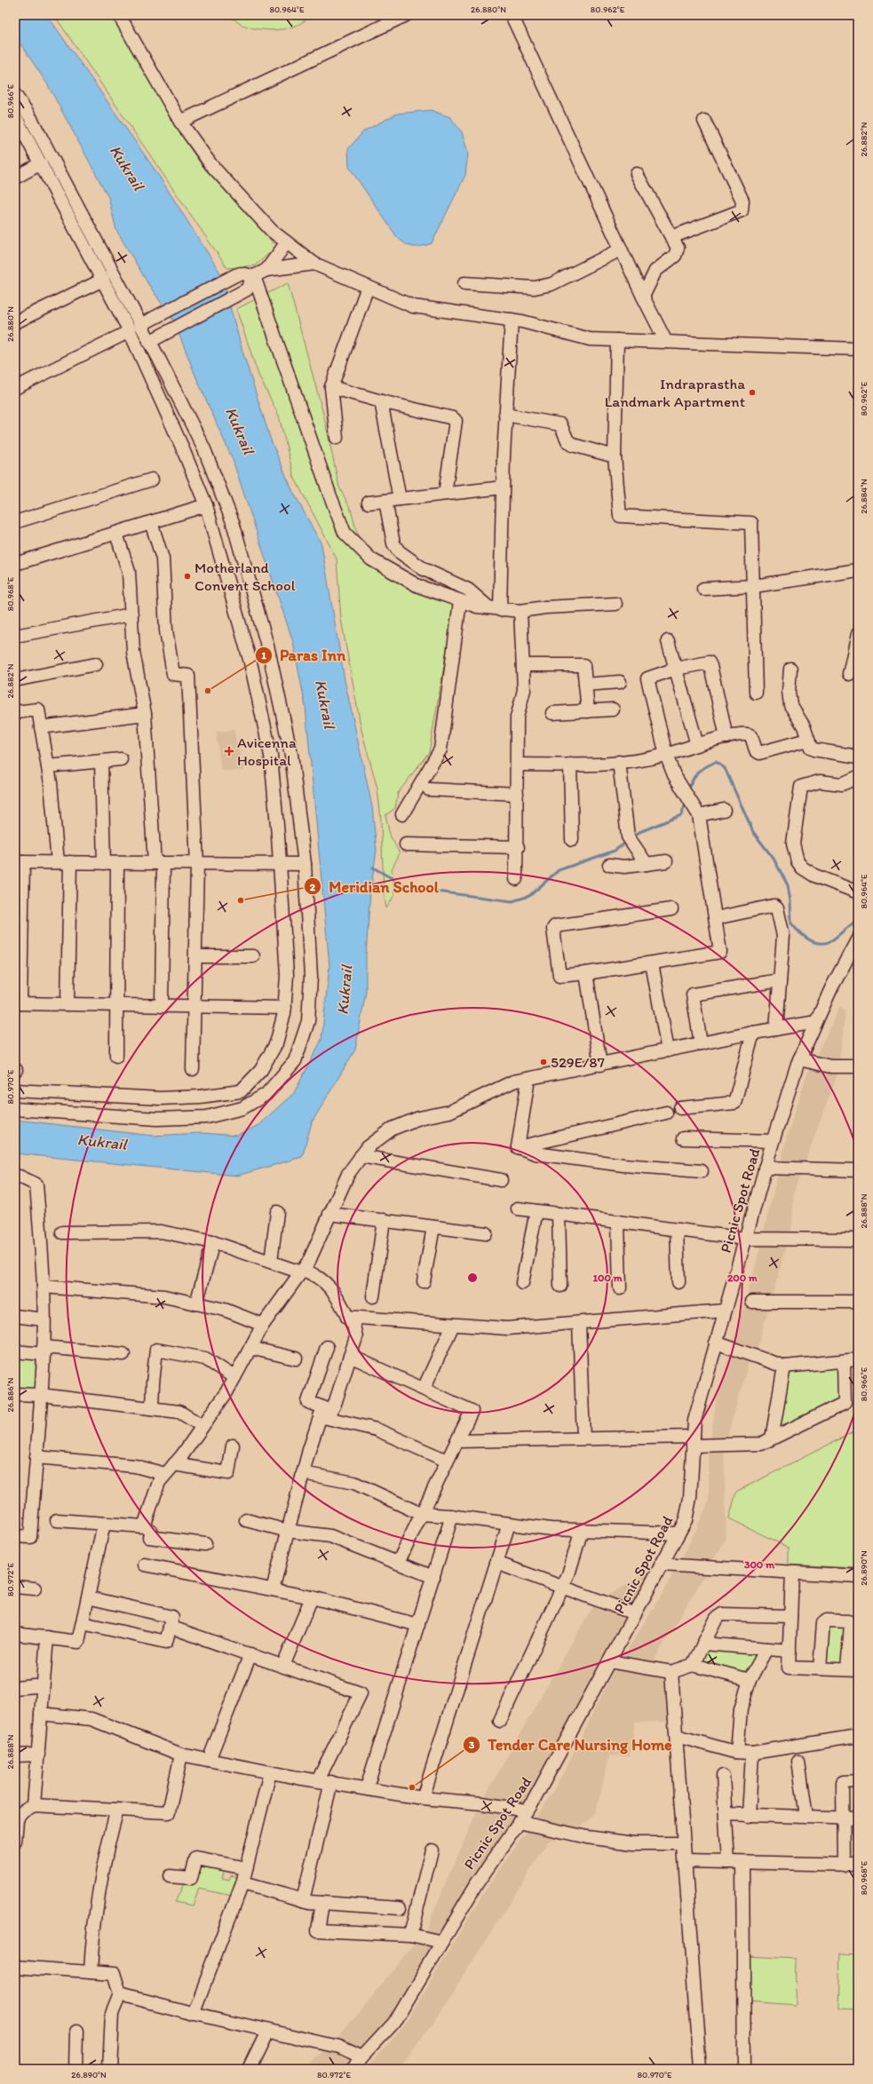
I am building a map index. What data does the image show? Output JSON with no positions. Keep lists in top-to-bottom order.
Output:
{
  "streets": {
    "street": ["Picnic Spot Road"]
  },
  "water": ["Kukrail"],
  "places": {
    "other": [
      "Indraprastha Landmark Apartment",
      "Motherland Convent School",
      "Paras Inn",
      "Meridian School",
      "529E/87",
      "Tender Care Nursing Home"
    ],
    "health": ["Avicenna Hospital"]
  },
  "coordinates": [
    "80.964°E",
    "26.880°N",
    "80.962°E",
    "80.966°E",
    "26.882°N",
    "26.884°N",
    "80.968°E",
    "80.970°E",
    "26.888°N",
    "26.886°N",
    "26.890°N",
    "80.972°E"
  ],
  "rings": ["100 m", "200 m", "300 m"]
}
